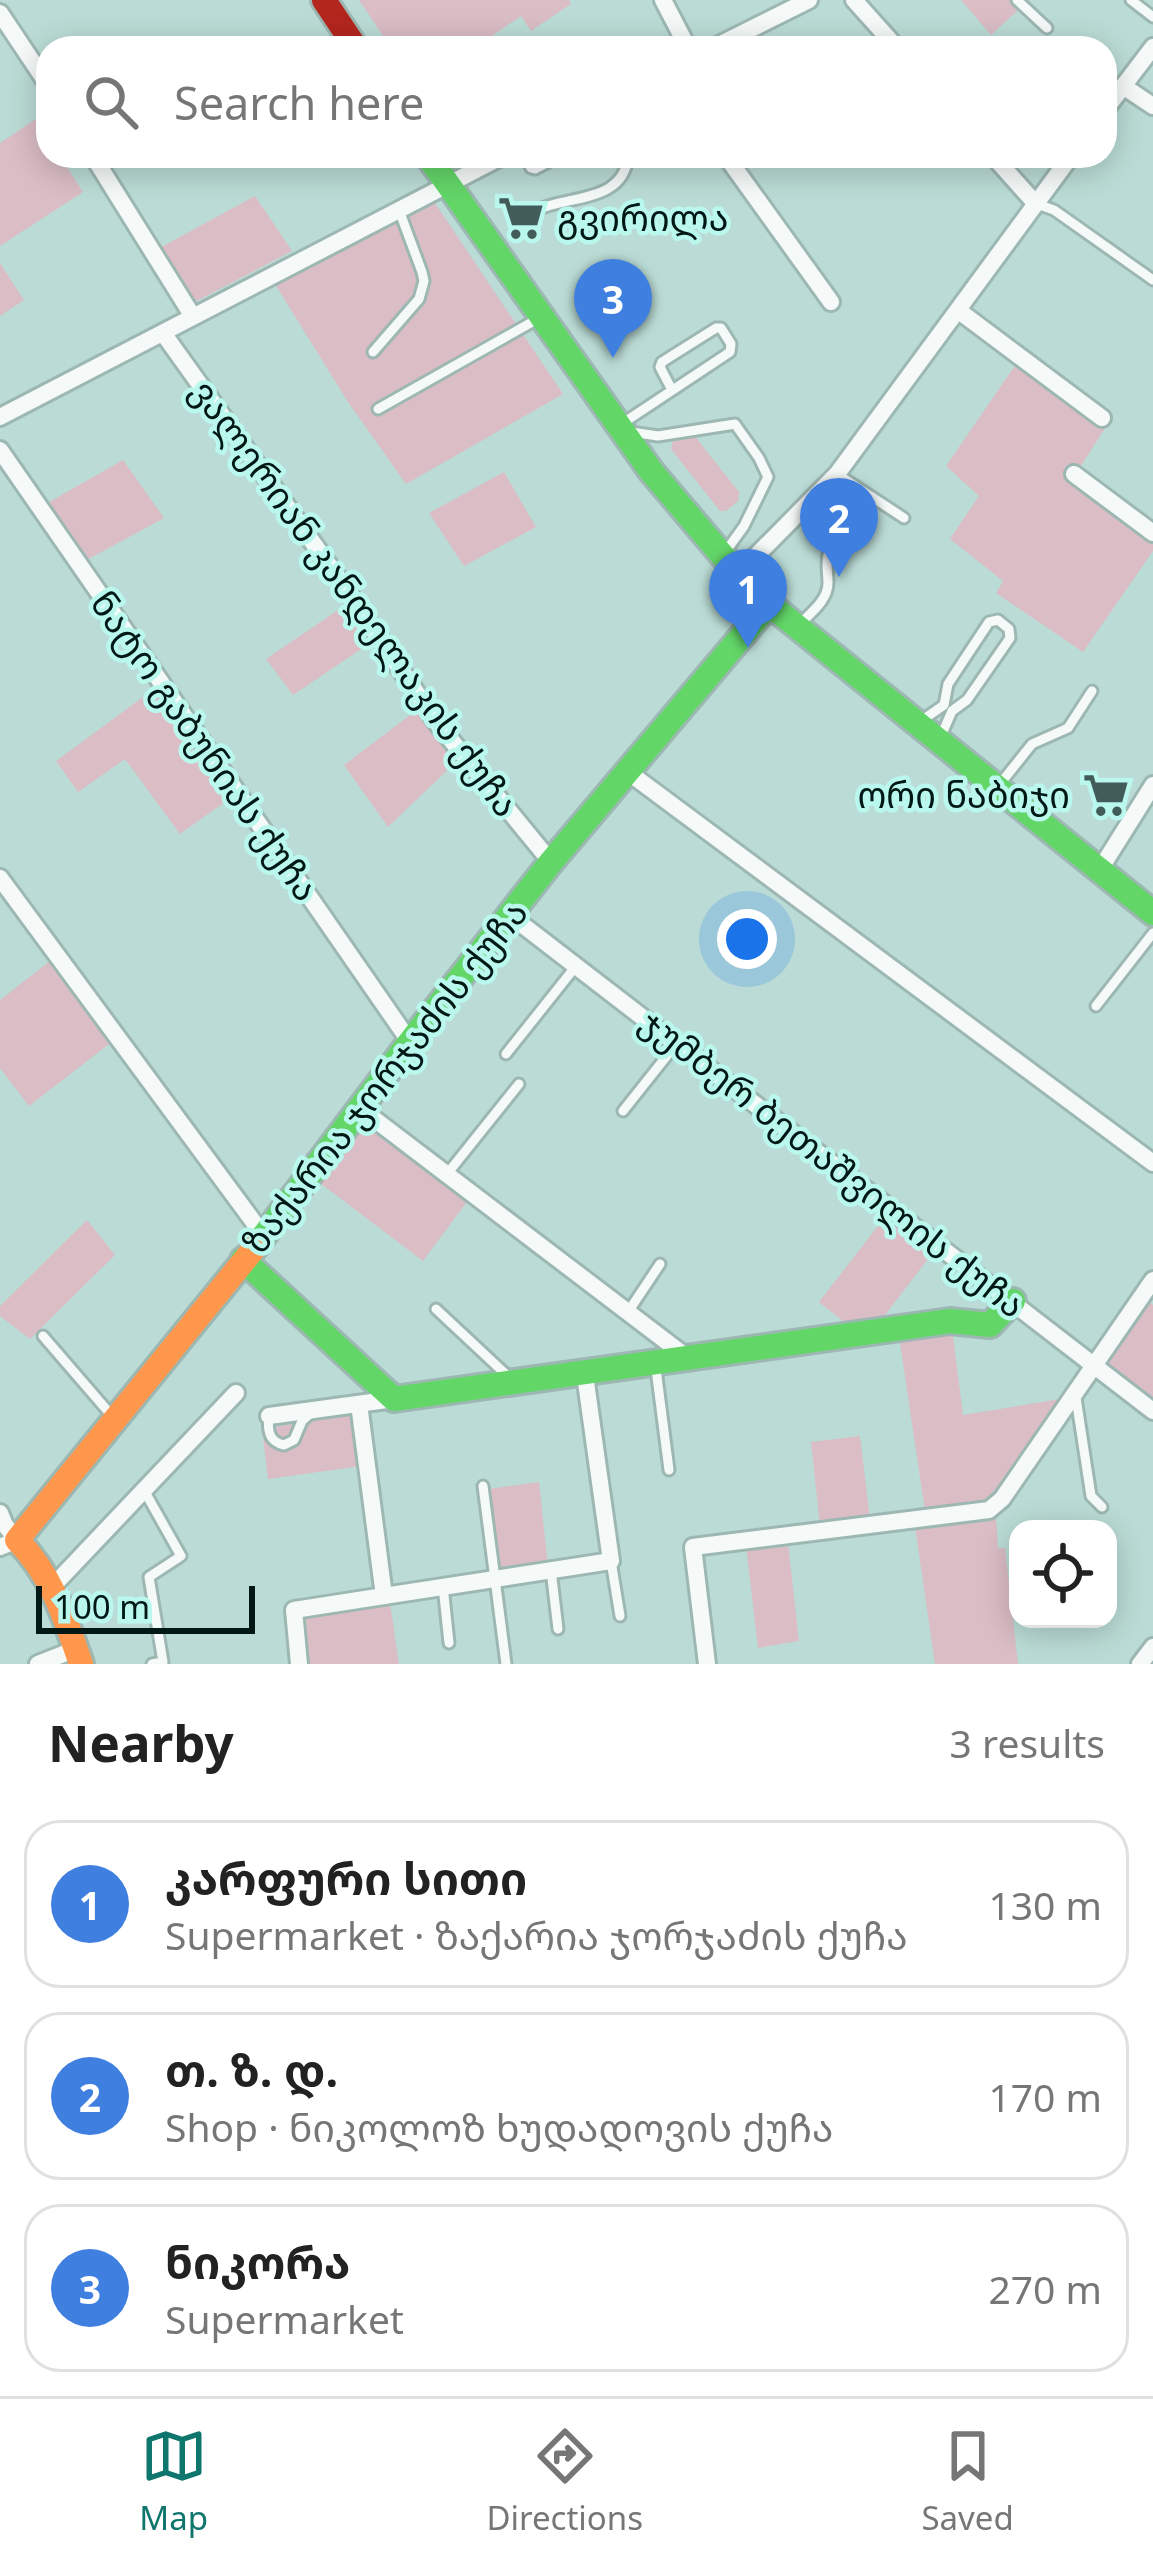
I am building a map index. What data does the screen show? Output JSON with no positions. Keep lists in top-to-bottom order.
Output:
{
  "streets": {
    "street": [
      "ვალერიან კანდელაკის ქუჩა",
      "ნატო გაბუნიას ქუჩა",
      "ზაქარია ჯორჯაძის ქუჩა",
      "ჯუმბერ ბეთაშვილის ქუჩა"
    ]
  },
  "crossings": [
    ["ვალერიან კანდელაკის ქუჩა", "ზაქარია ჯორჯაძის ქუჩა"],
    ["ნატო გაბუნიას ქუჩა", "ზაქარია ჯორჯაძის ქუჩა"],
    ["ზაქარია ჯორჯაძის ქუჩა", "ჯუმბერ ბეთაშვილის ქუჩა"]
  ],
  "places": {
    "supermarket": ["გვირილა", "ორი ნაბიჯი"]
  },
  "scale_bar": "100 m",
  "page": {
    "search": "Search here",
    "pins": ["3", "2", "1"],
    "scale": "100 m",
    "heading": ["Nearby", "3 results"],
    "list": [
      {
        "mark": "1",
        "name": "კარფური სითი",
        "note": "Supermarket · ზაქარია ჯორჯაძის ქუჩა",
        "value": "130 m"
      },
      {
        "mark": "2",
        "name": "თ. ზ. დ.",
        "note": "Shop · ნიკოლოზ ხუდადოვის ქუჩა",
        "value": "170 m"
      },
      {
        "mark": "3",
        "name": "ნიკორა",
        "note": "Supermarket",
        "value": "270 m"
      }
    ],
    "nav": ["Map", "Directions", "Saved"]
  }
}
